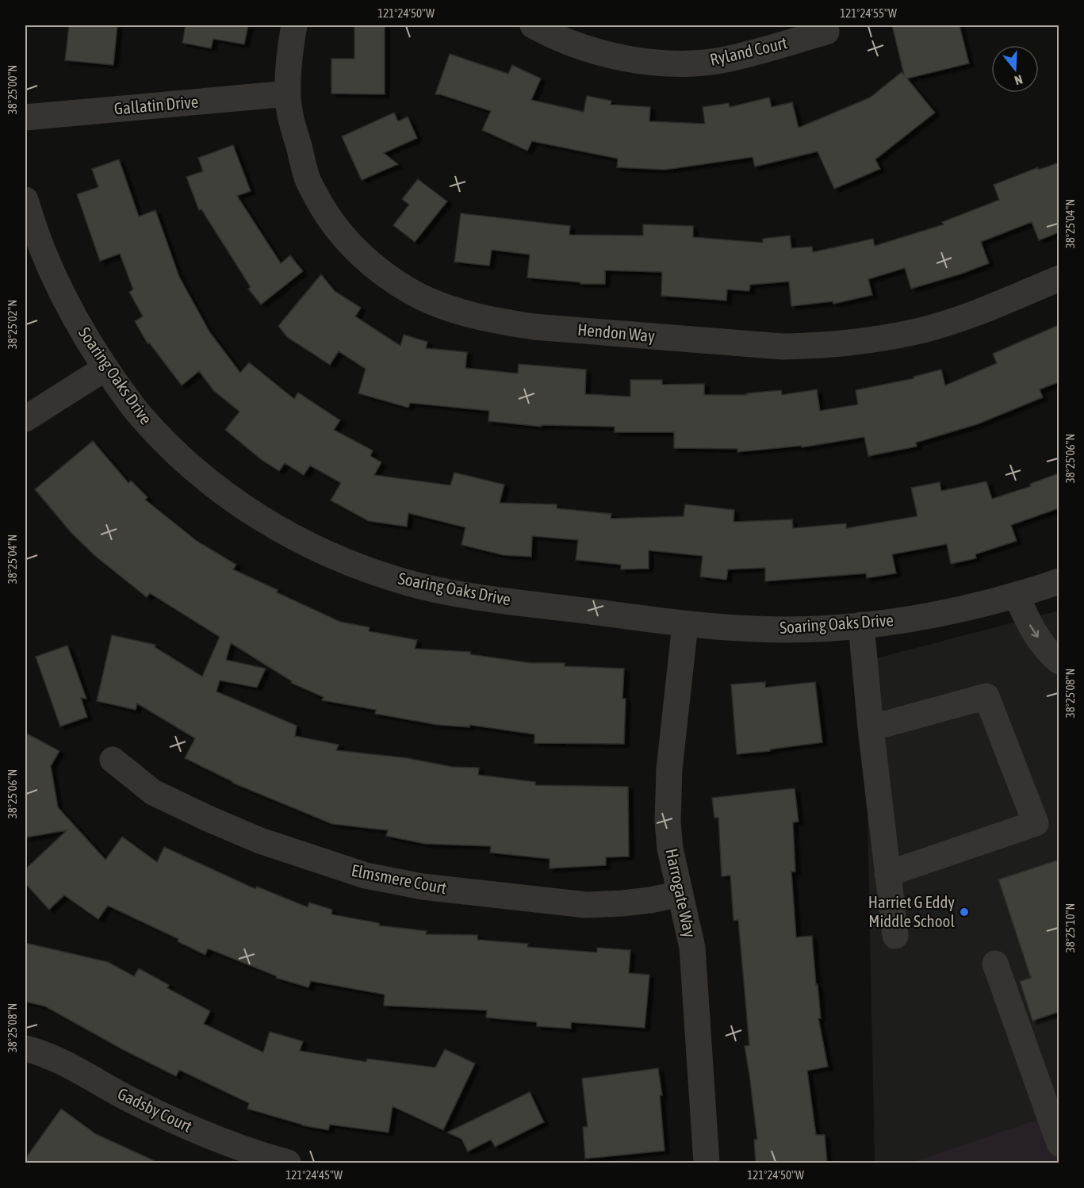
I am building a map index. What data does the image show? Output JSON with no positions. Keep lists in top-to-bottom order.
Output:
{
  "streets": {
    "street": [
      "Ryland Court",
      "Gallatin Drive",
      "Hendon Way",
      "Soaring Oaks Drive",
      "Elmsmere Court",
      "Harrogate Way",
      "Gadsby Court"
    ]
  },
  "crossings": [
    ["Gallatin Drive", "Hendon Way"],
    ["Soaring Oaks Drive", "Harrogate Way"],
    ["Elmsmere Court", "Harrogate Way"]
  ],
  "places": ["Harriet G Eddy Middle School"],
  "north": "bottom",
  "coordinates": [
    "121°24'50\"W",
    "121°24'55\"W",
    "38°25'00\"N",
    "38°25'04\"N",
    "38°25'02\"N",
    "38°25'06\"N",
    "38°25'08\"N",
    "38°25'10\"N",
    "121°24'45\"W"
  ]
}
